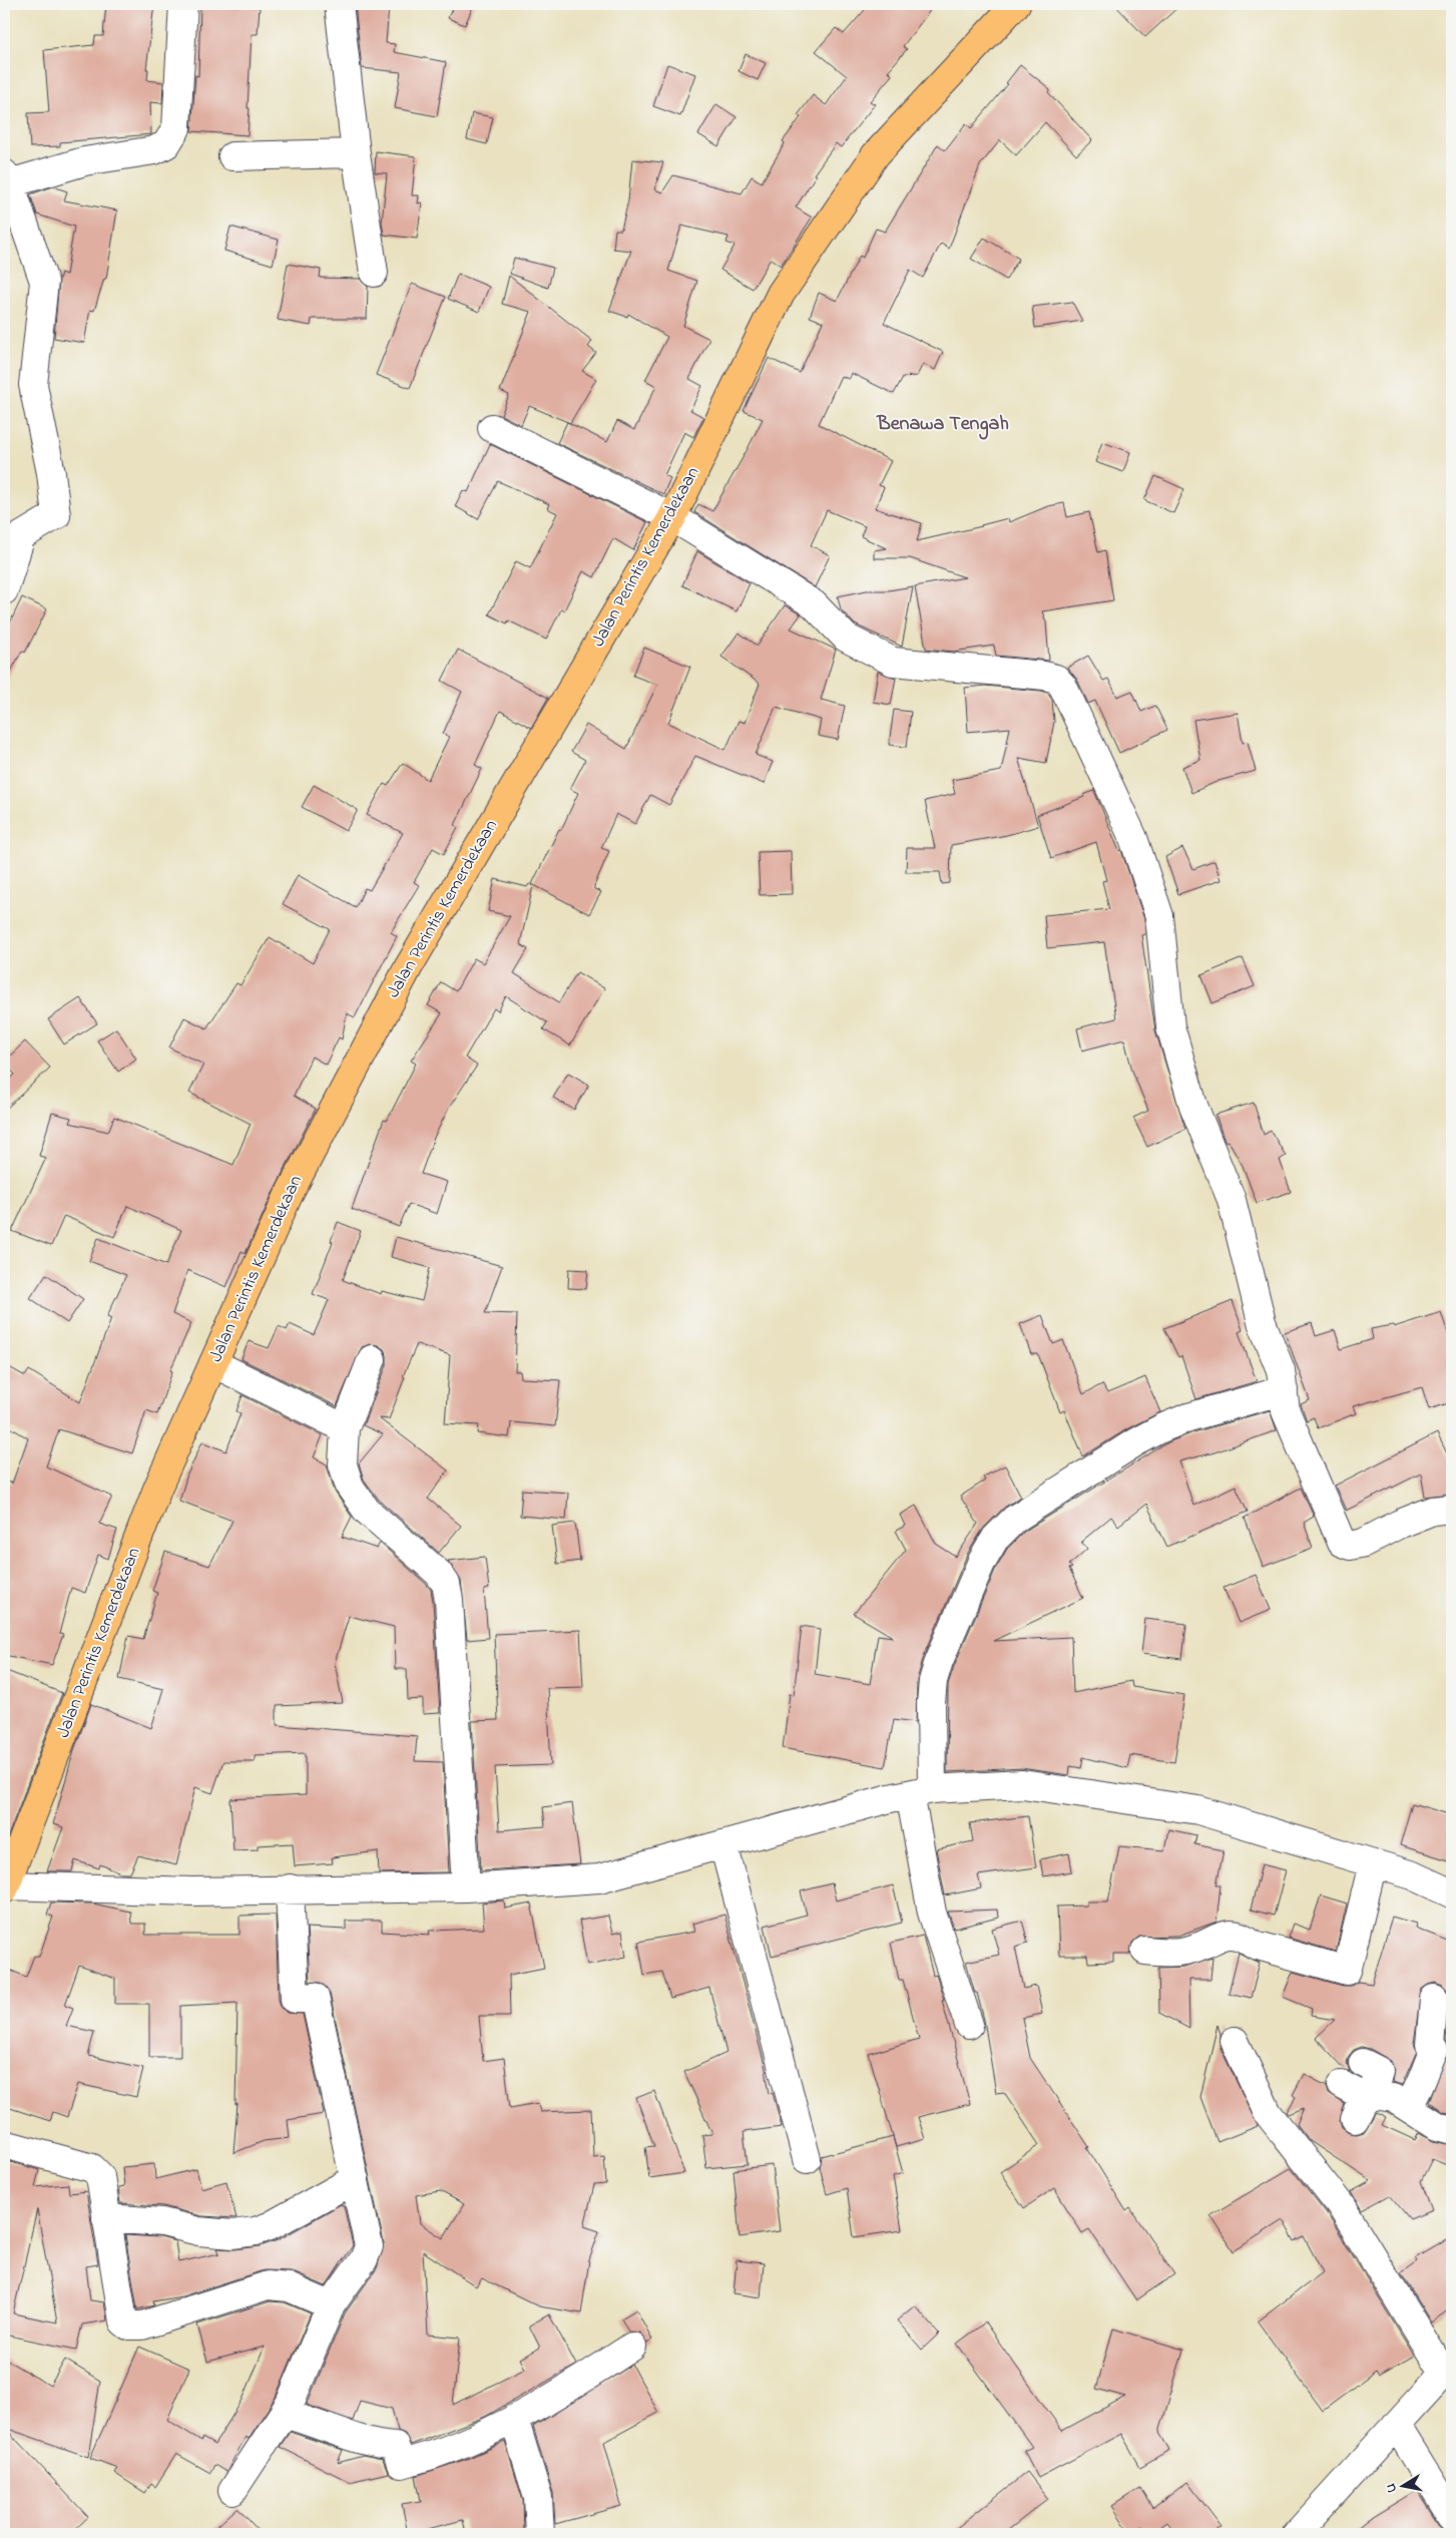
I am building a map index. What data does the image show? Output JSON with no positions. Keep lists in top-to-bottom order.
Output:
{
  "streets": {
    "main road": ["Jalan Perintis Kemerdekaan"]
  },
  "districts": ["Benawa Tengah"],
  "north": "left"
}
